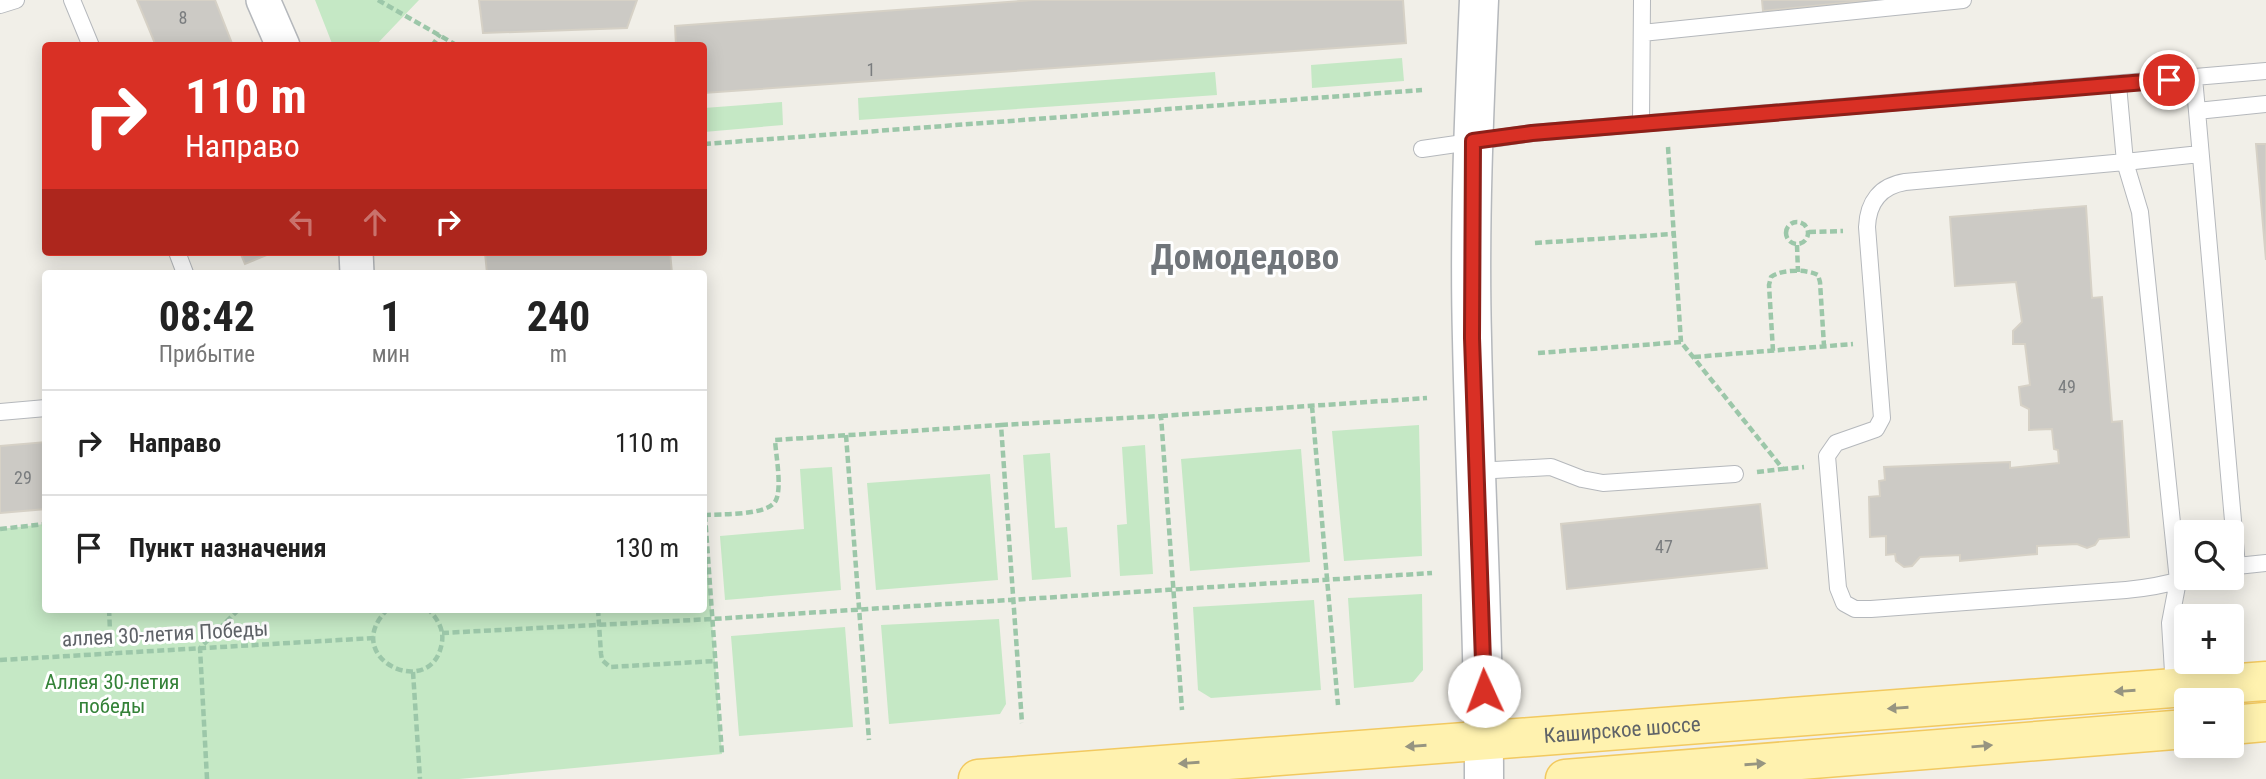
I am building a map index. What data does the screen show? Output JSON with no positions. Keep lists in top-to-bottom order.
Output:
{
  "streets": {
    "main road": ["Каширское шоссе"],
    "path": ["аллея 30-летия Победы"]
  },
  "districts": ["Домодедово"],
  "parks": ["Аллея 30-летия победы"],
  "house_numbers": [
    "8",
    "1",
    "49",
    "29",
    "47"
  ],
  "page": {
    "turn": ["110 m", "Направо"],
    "eta": [
      "08:42",
      "Прибытие",
      "1",
      "мин",
      "240",
      "m"
    ],
    "list": [
      {
        "name": "Направо",
        "value": "110 m"
      },
      {
        "name": "Пункт назначения",
        "value": "130 m"
      }
    ],
    "map_buttons": ["+", "−"]
  }
}
